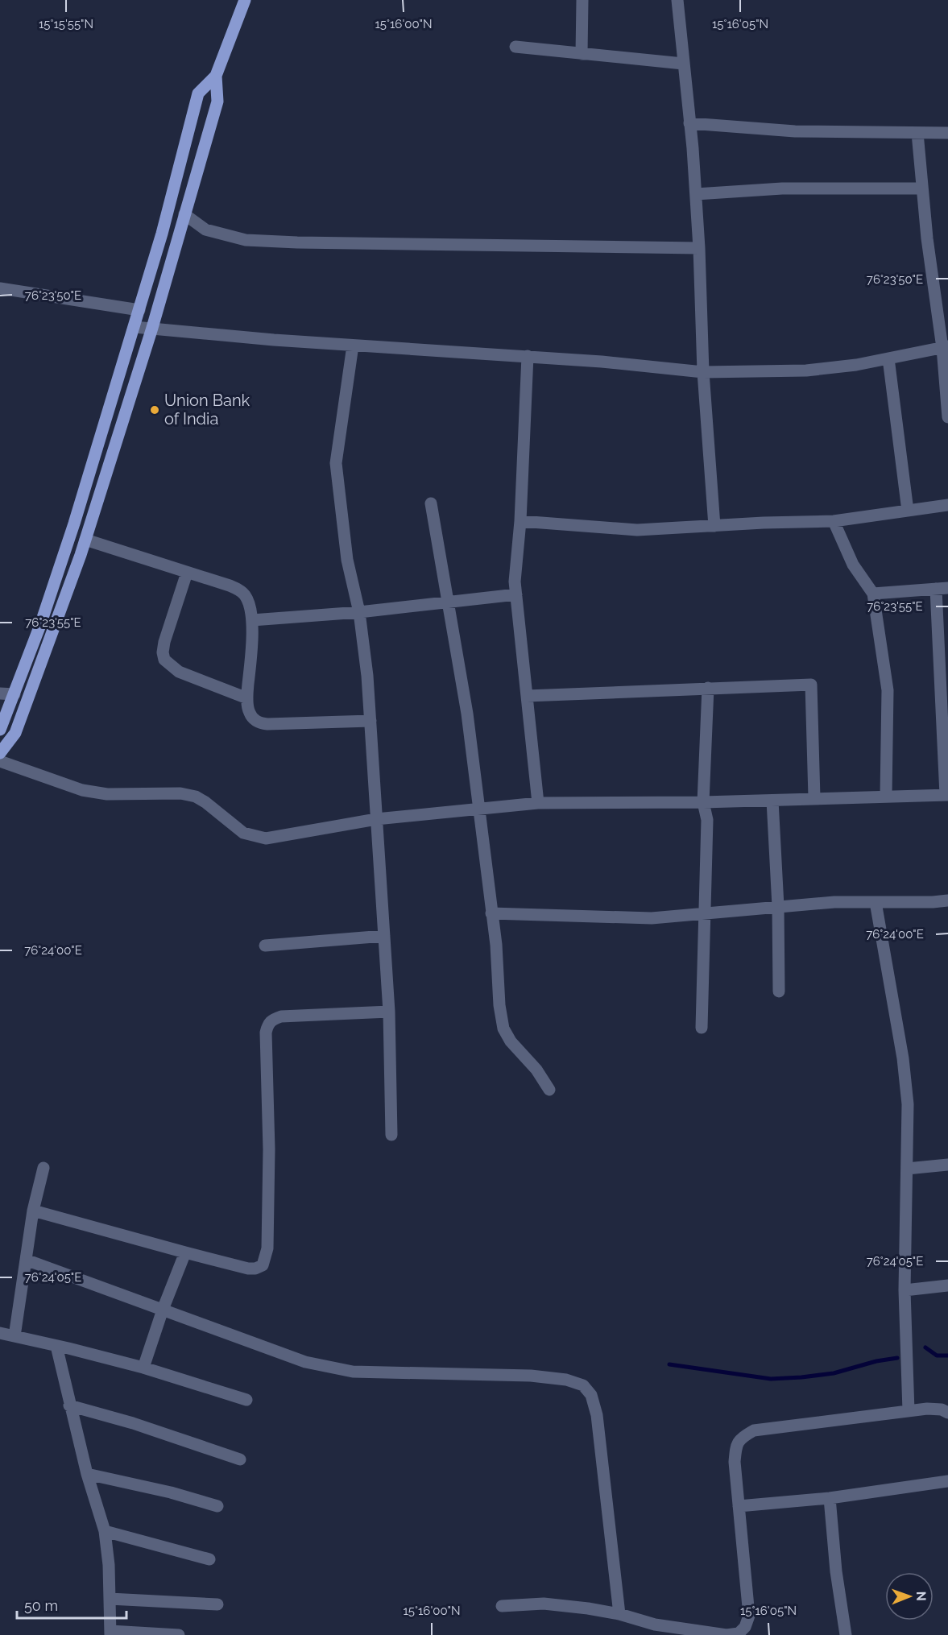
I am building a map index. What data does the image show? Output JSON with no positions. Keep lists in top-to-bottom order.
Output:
{
  "places": ["Union Bank of India"],
  "scale_bar": "50 m",
  "north": "right",
  "coordinates": [
    "15°15'55\"N",
    "15°16'00\"N",
    "15°16'05\"N",
    "76°23'50\"E",
    "76°23'55\"E",
    "76°24'00\"E",
    "76°24'05\"E"
  ]
}
